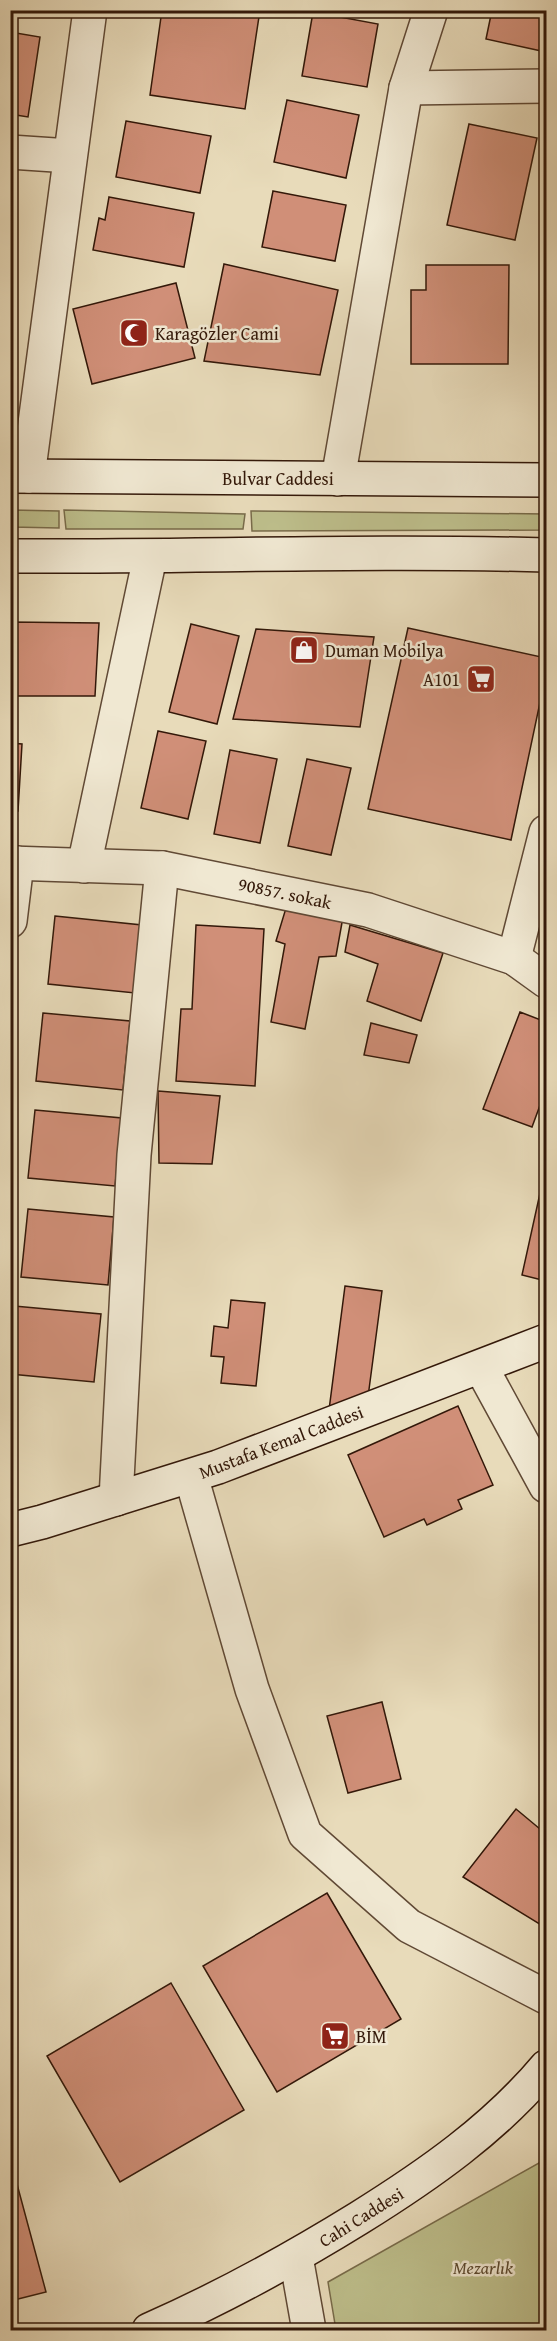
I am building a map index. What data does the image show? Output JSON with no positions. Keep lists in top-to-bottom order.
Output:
{
  "streets": {
    "street": [
      "Bulvar Caddesi",
      "90857. sokak",
      "Mustafa Kemal Caddesi",
      "Cahi Caddesi"
    ]
  },
  "parks": ["Mezarlık"],
  "places": {
    "mosque": ["Karagözler Cami"],
    "shop": ["Duman Mobilya"],
    "supermarket": ["A101", "BİM"]
  }
}
